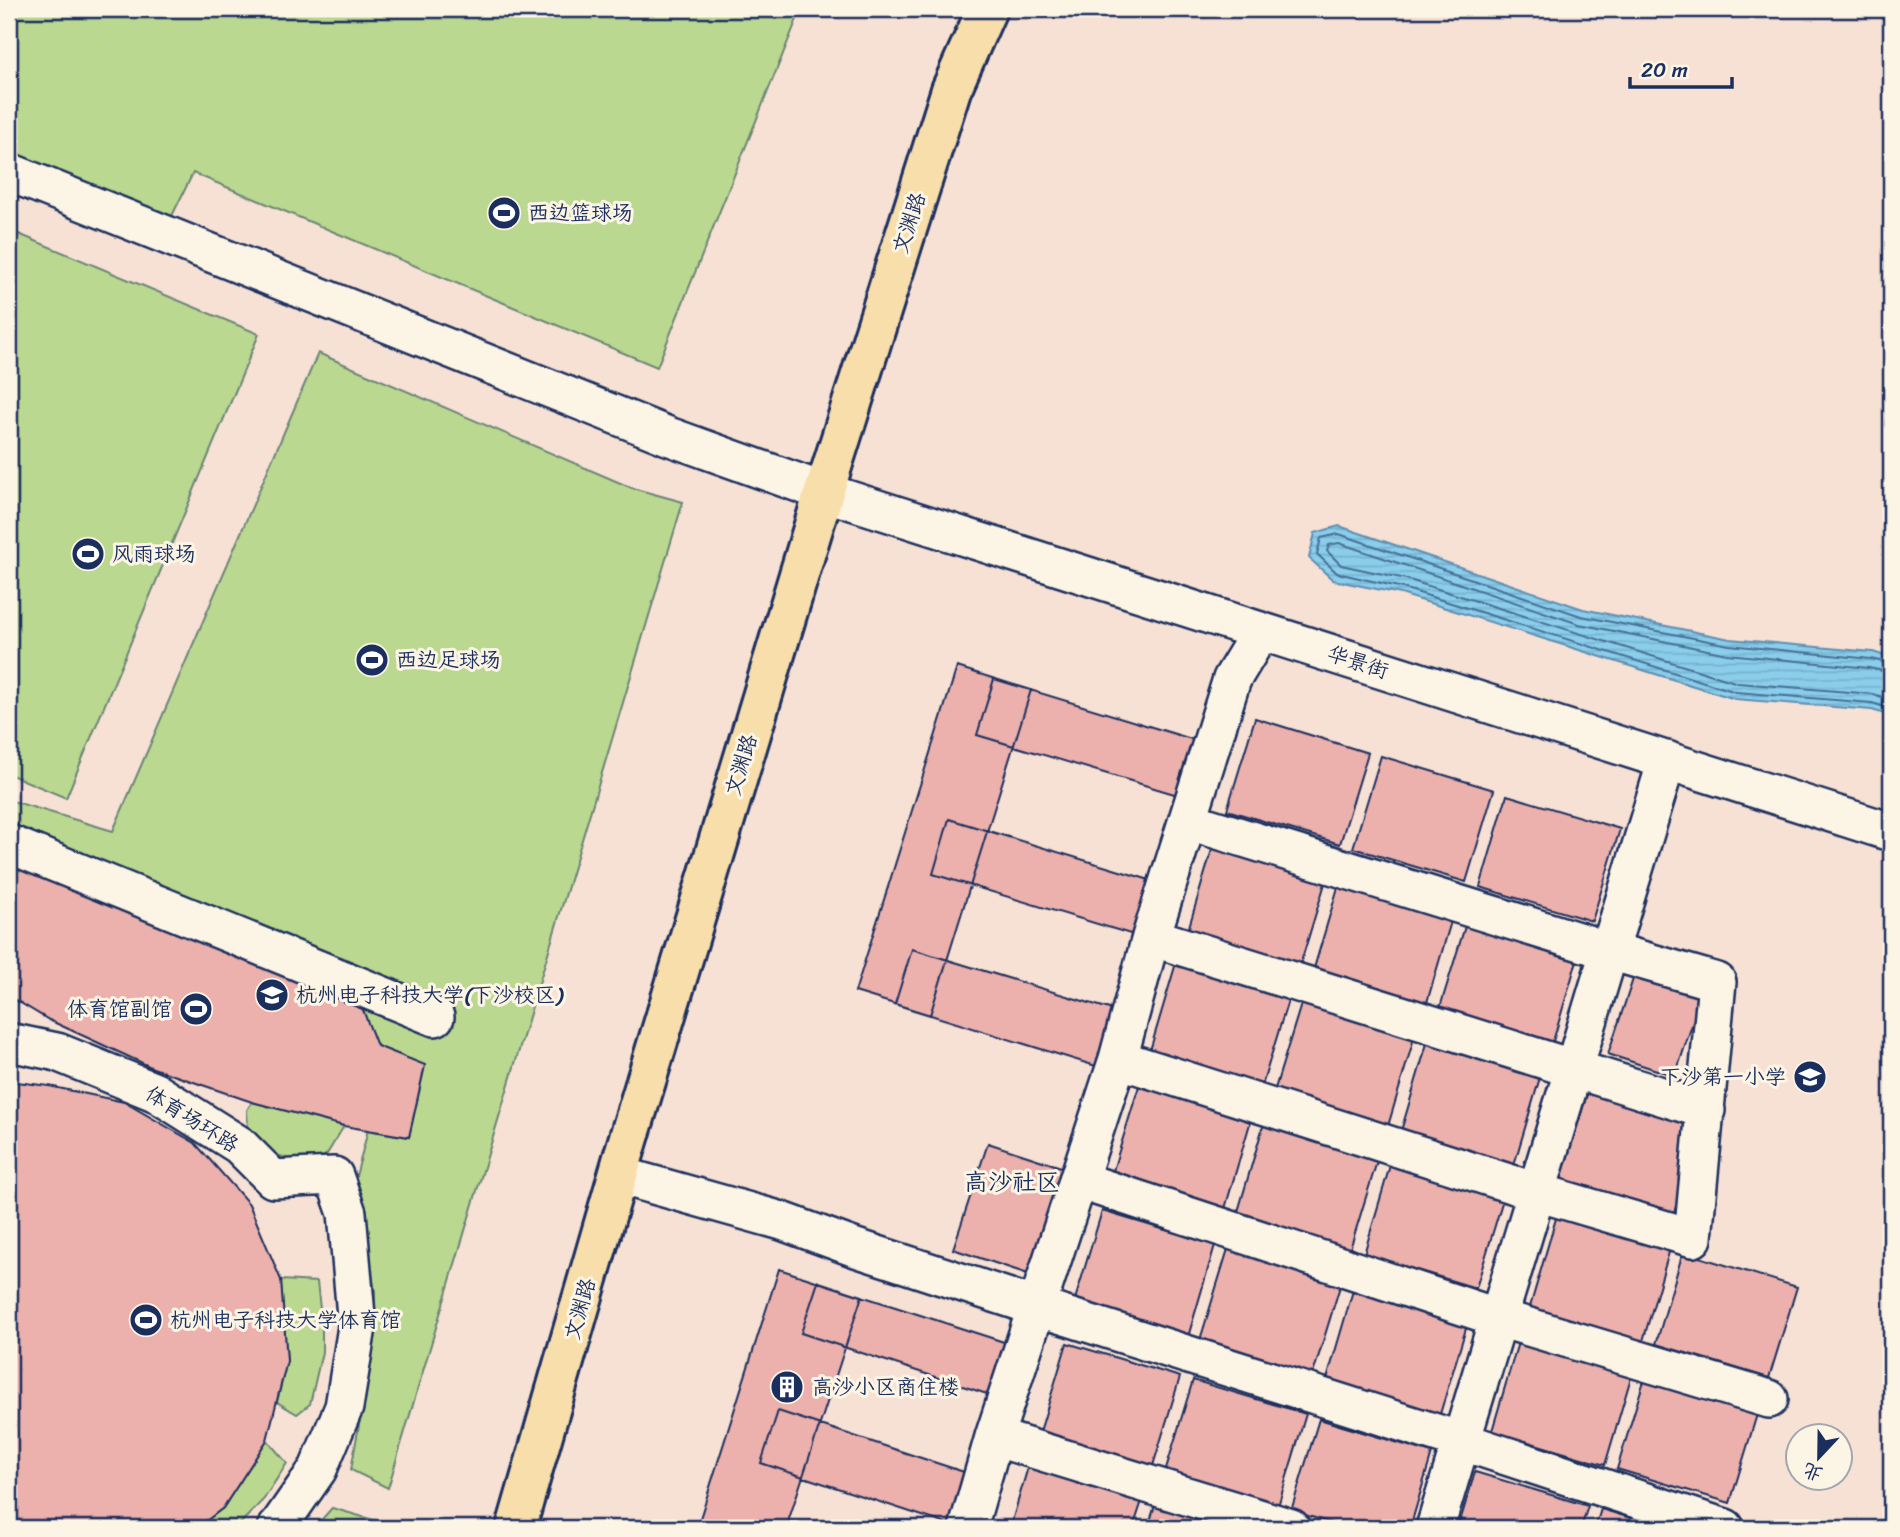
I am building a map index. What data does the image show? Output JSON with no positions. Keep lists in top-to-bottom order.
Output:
{
  "streets": {
    "main road": ["文渊路"],
    "street": ["华景街", "体育场环路"]
  },
  "crossings": [
    ["文渊路", "华景街"]
  ],
  "districts": ["高沙社区"],
  "places": {
    "sports": [
      "西边篮球场",
      "风雨球场",
      "西边足球场",
      "体育馆副馆",
      "杭州电子科技大学体育馆"
    ],
    "school or university": ["杭州电子科技大学(下沙校区)", "下沙第一小学"],
    "building": ["高沙小区商住楼"]
  },
  "scale_bar": "20 m",
  "north": "bottom"
}
